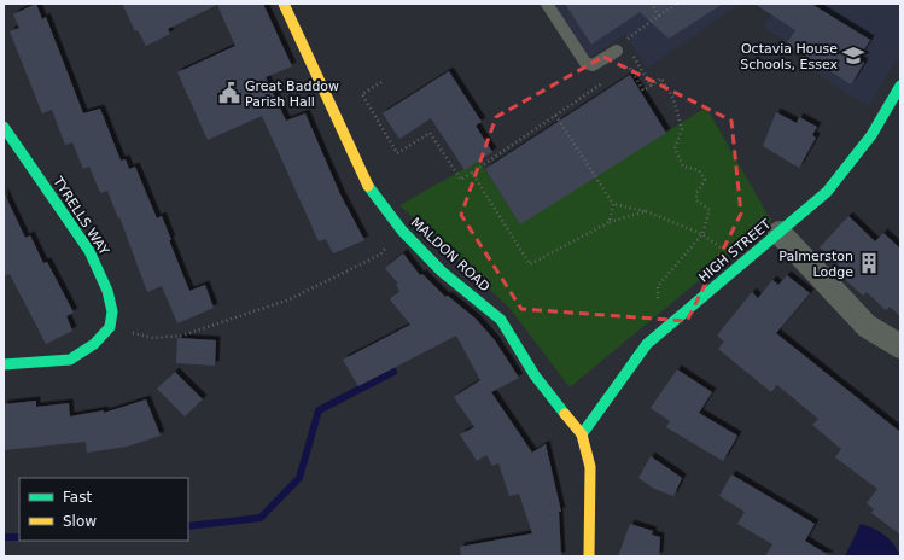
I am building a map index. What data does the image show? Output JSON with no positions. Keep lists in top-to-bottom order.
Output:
{
  "streets": {
    "street": ["TYRELLS WAY", "HIGH STREET", "MALDON ROAD"]
  },
  "crossings": [
    ["HIGH STREET", "MALDON ROAD"]
  ],
  "places": {
    "school or university": ["Octavia House Schools, Essex"],
    "public building": ["Great Baddow Parish Hall"],
    "building": ["Palmerston Lodge"]
  },
  "legend": ["Fast", "Slow"]
}
